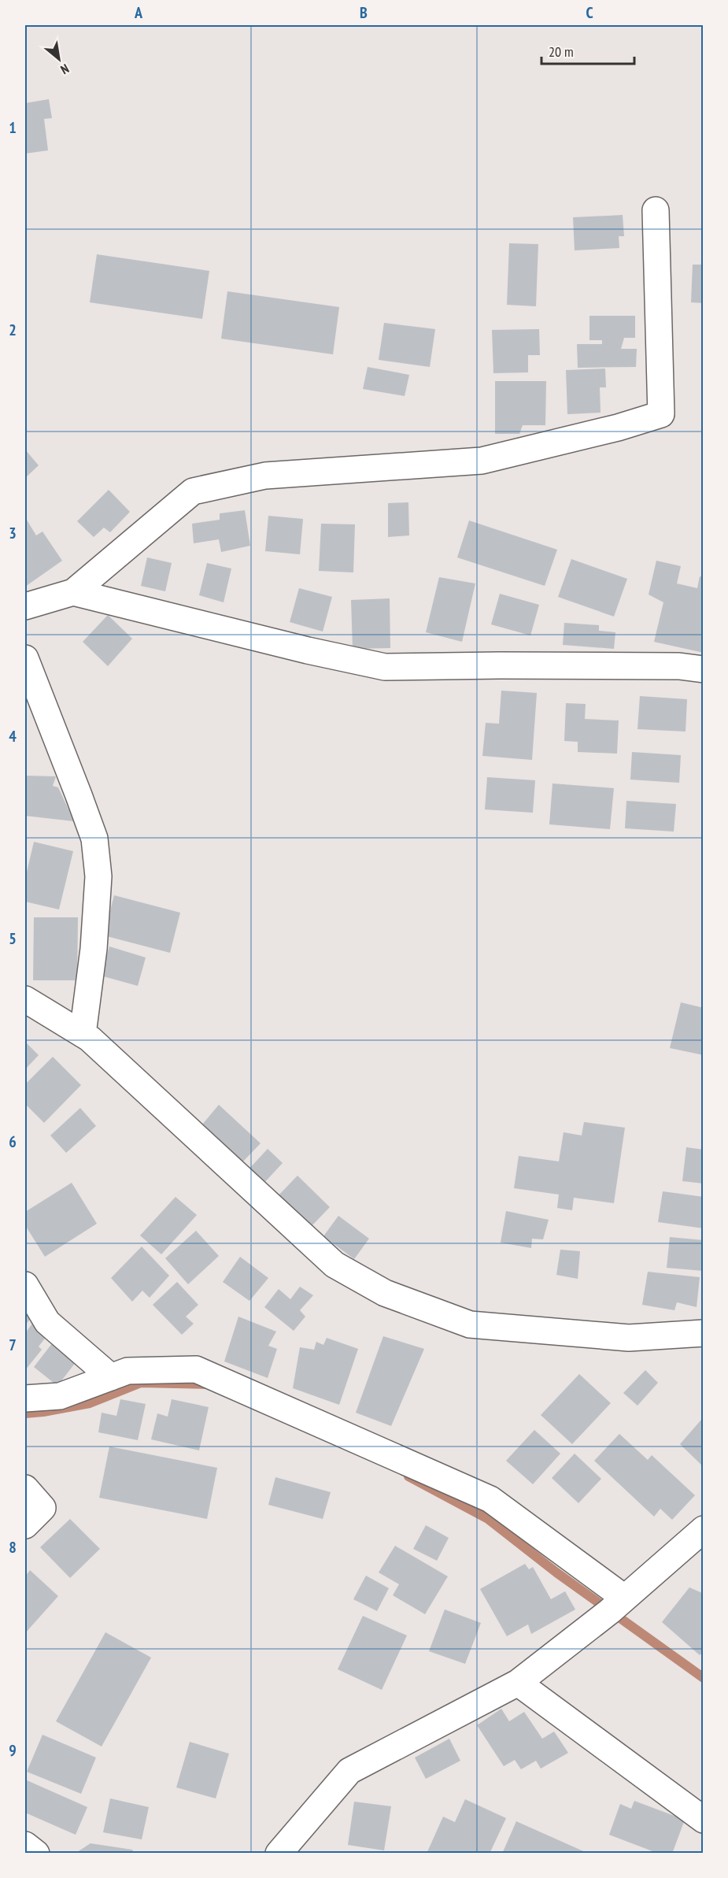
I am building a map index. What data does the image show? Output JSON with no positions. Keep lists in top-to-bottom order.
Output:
{
  "scale_bar": "20 m",
  "north": "bottom right",
  "grid": {
    "columns": ["A", "B", "C"],
    "rows": [
      "1",
      "2",
      "3",
      "4",
      "5",
      "6",
      "7",
      "8",
      "9"
    ]
  }
}
